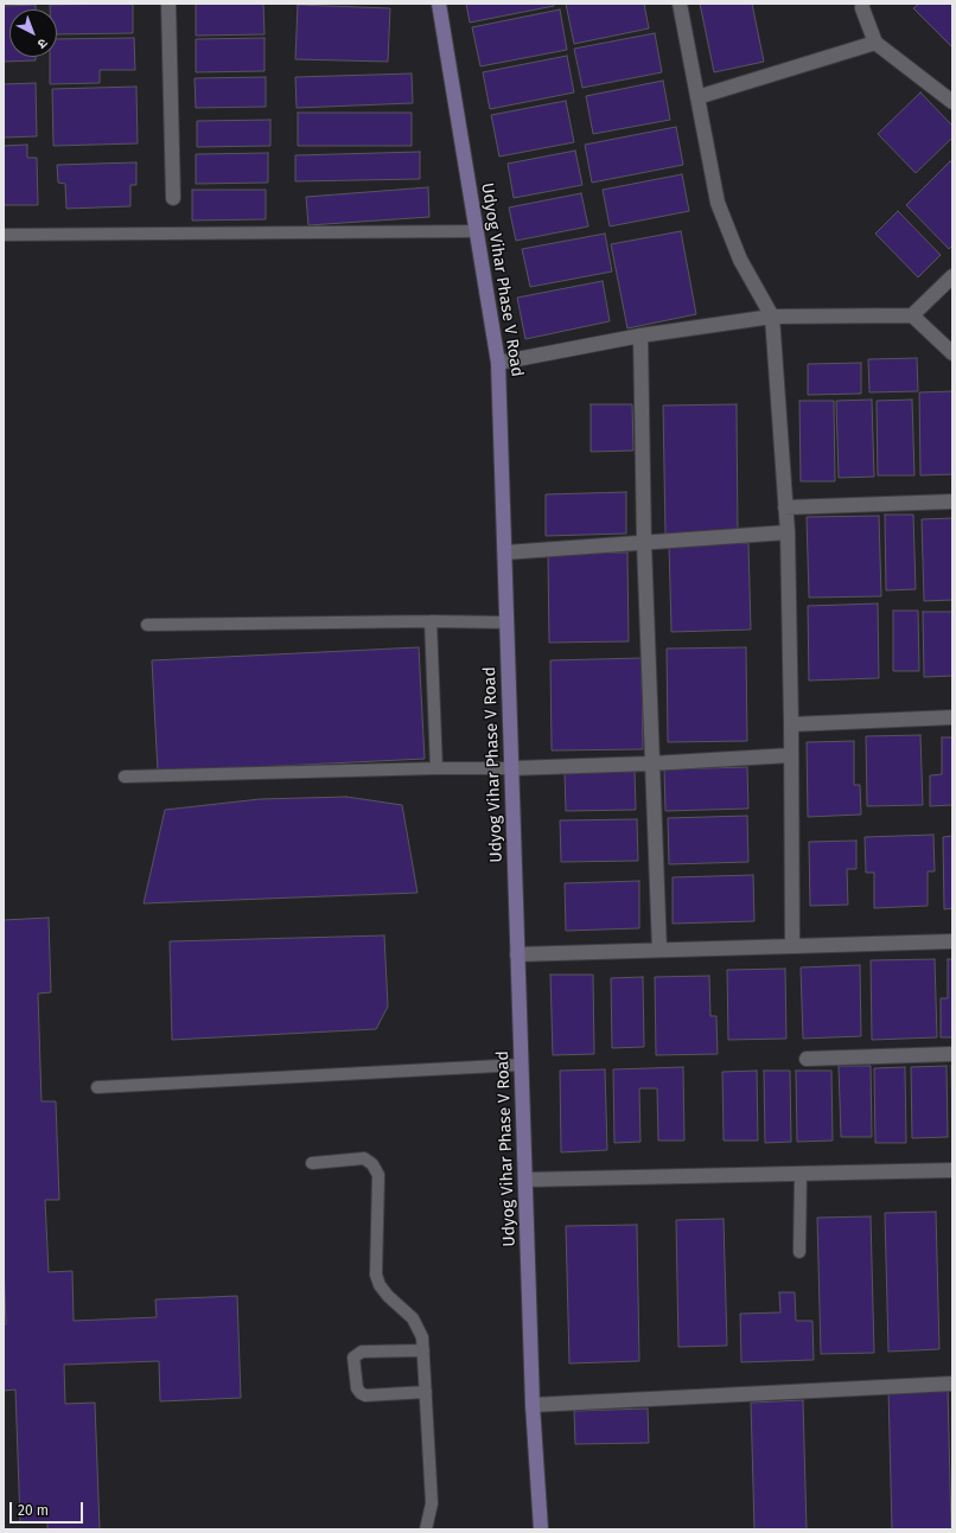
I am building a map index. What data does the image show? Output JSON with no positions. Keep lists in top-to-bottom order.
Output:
{
  "streets": {
    "street": ["Udyog Vihar Phase V Road"]
  },
  "scale_bar": "20 m",
  "north": "bottom right"
}
